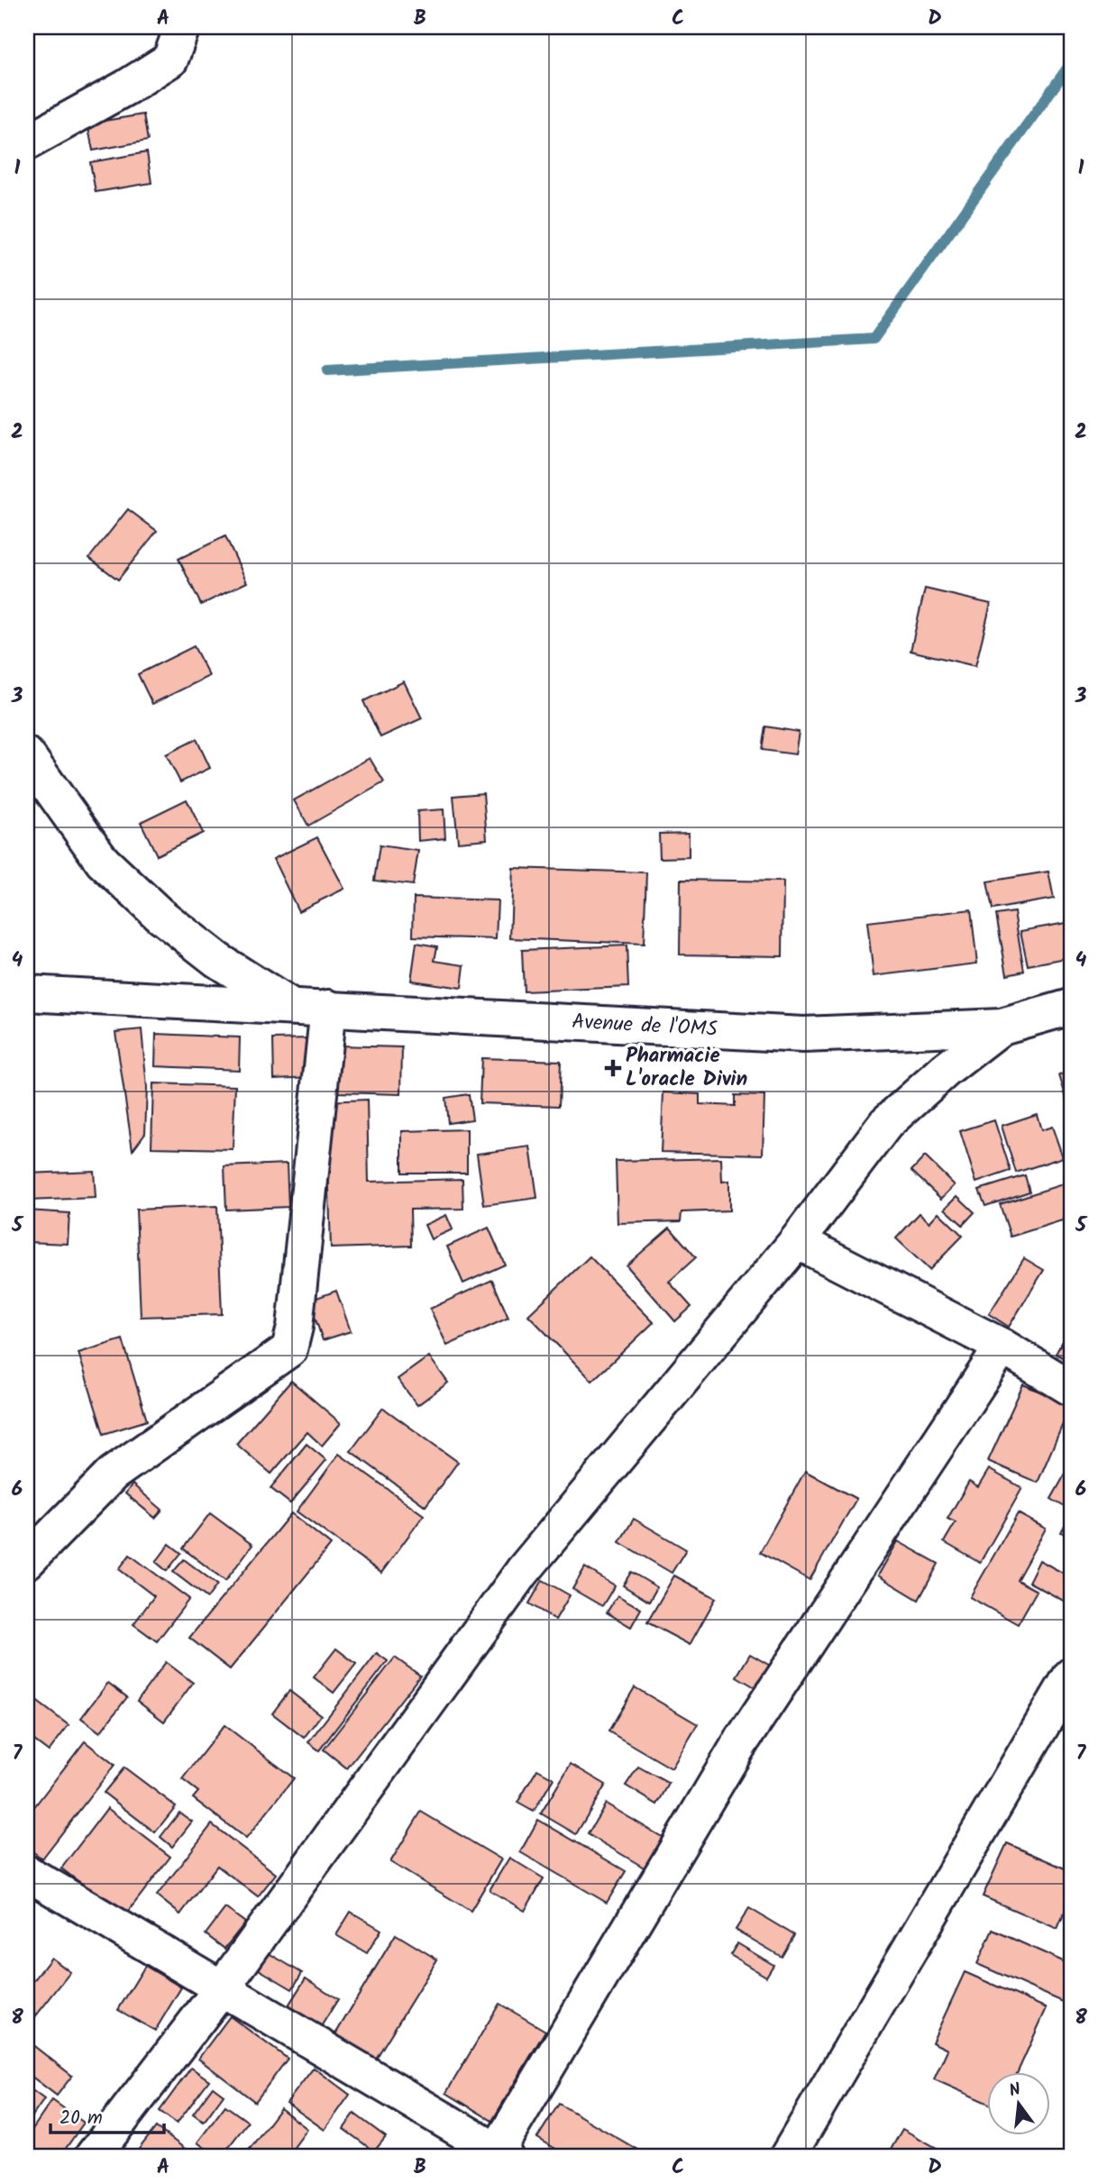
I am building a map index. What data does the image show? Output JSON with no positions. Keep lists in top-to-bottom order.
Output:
{
  "streets": {
    "street": ["Avenue de l'OMS"]
  },
  "places": {
    "health": ["Pharmacie L'oracle Divin"]
  },
  "scale_bar": "20 m",
  "north": "top",
  "grid": {
    "columns": [
      "A",
      "B",
      "C",
      "D"
    ],
    "rows": [
      "1",
      "2",
      "3",
      "4",
      "5",
      "6",
      "7",
      "8"
    ]
  }
}
